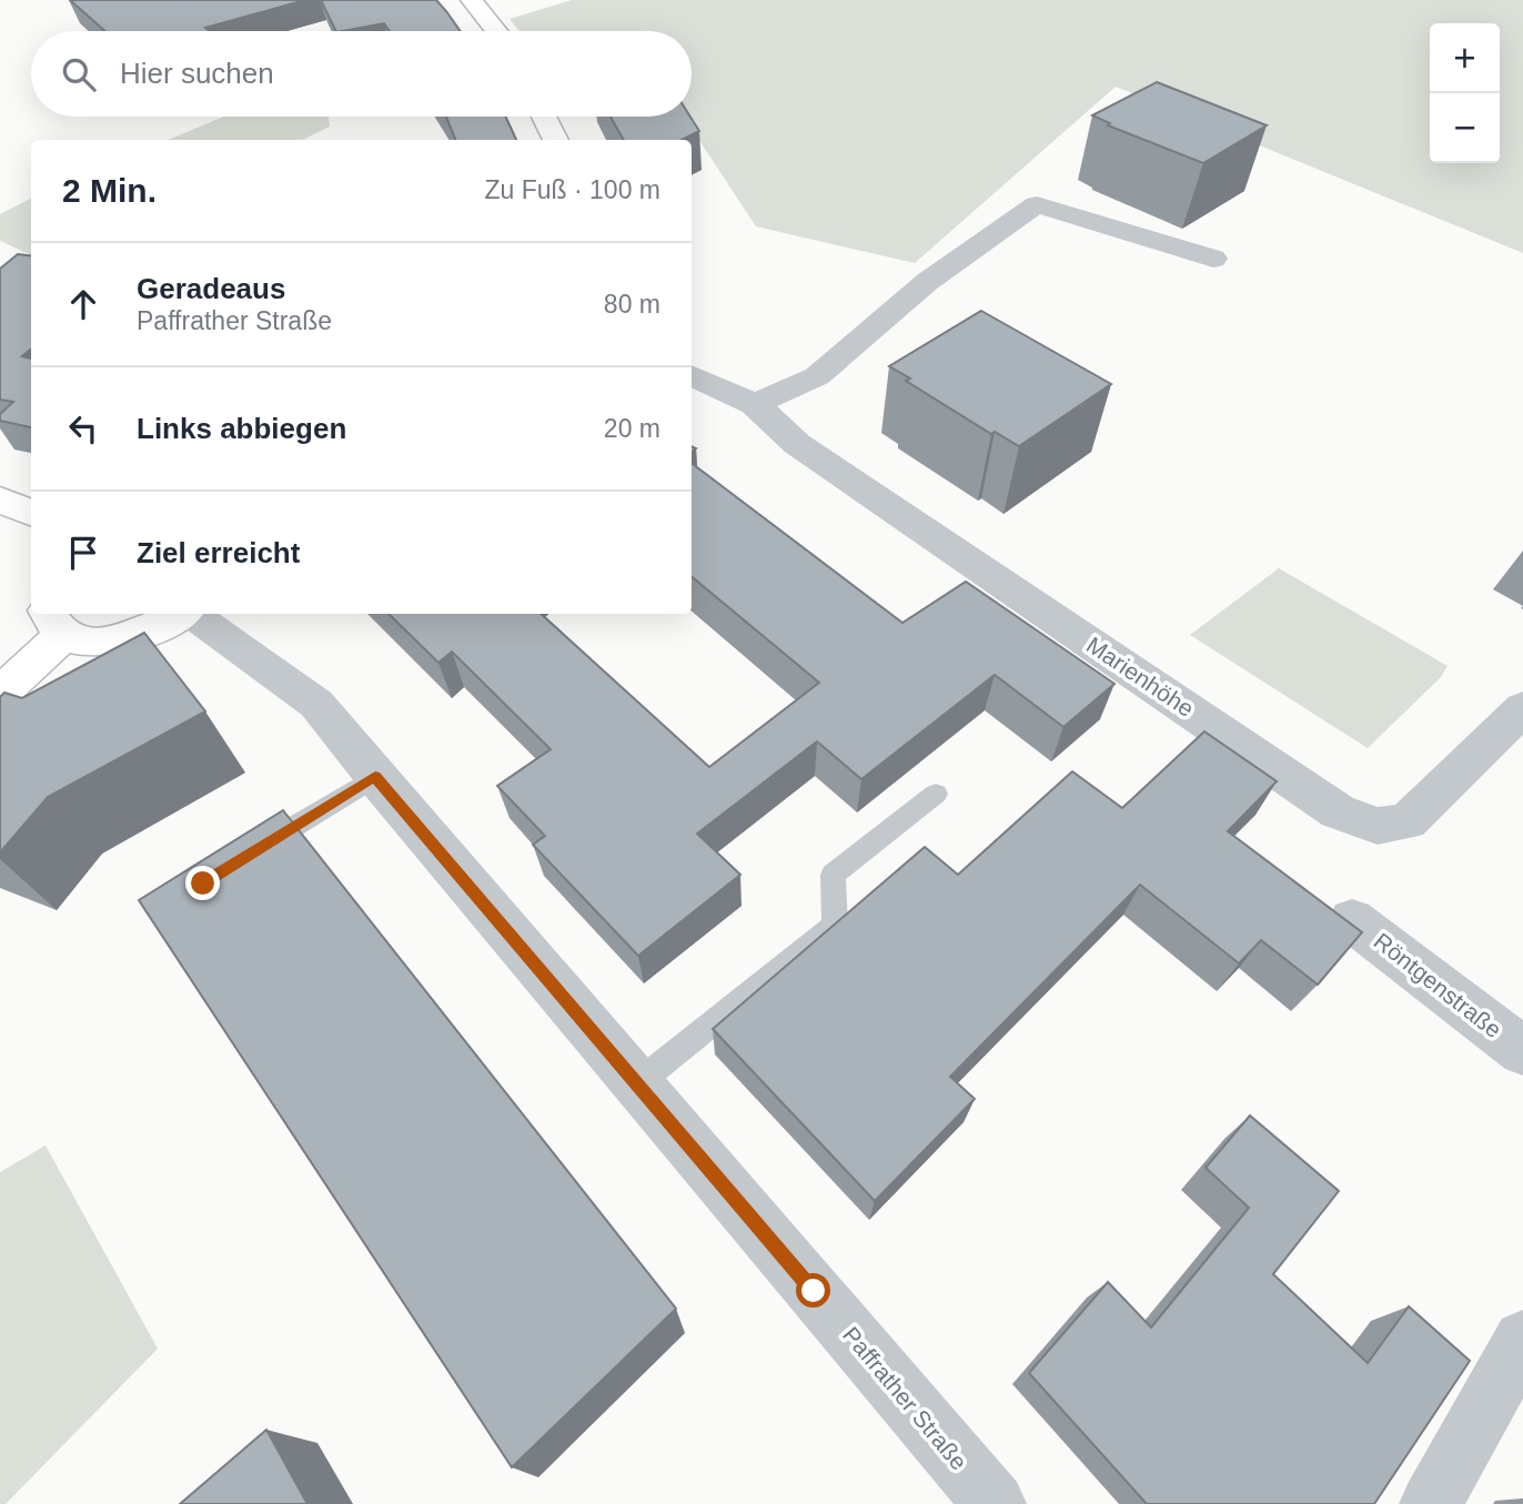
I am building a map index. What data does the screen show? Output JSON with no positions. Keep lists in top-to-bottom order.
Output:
{
  "streets": {
    "street": ["Marienhöhe", "Röntgenstraße", "Paffrather Straße"]
  },
  "page": {
    "map_buttons": ["+", "−"],
    "search": "Hier suchen",
    "heading": ["2 Min.", "Zu Fuß · 100 m"],
    "list": [
      ["Geradeaus", "Paffrather Straße", "80 m"],
      ["Links abbiegen", "20 m"],
      "Ziel erreicht"
    ]
  }
}
